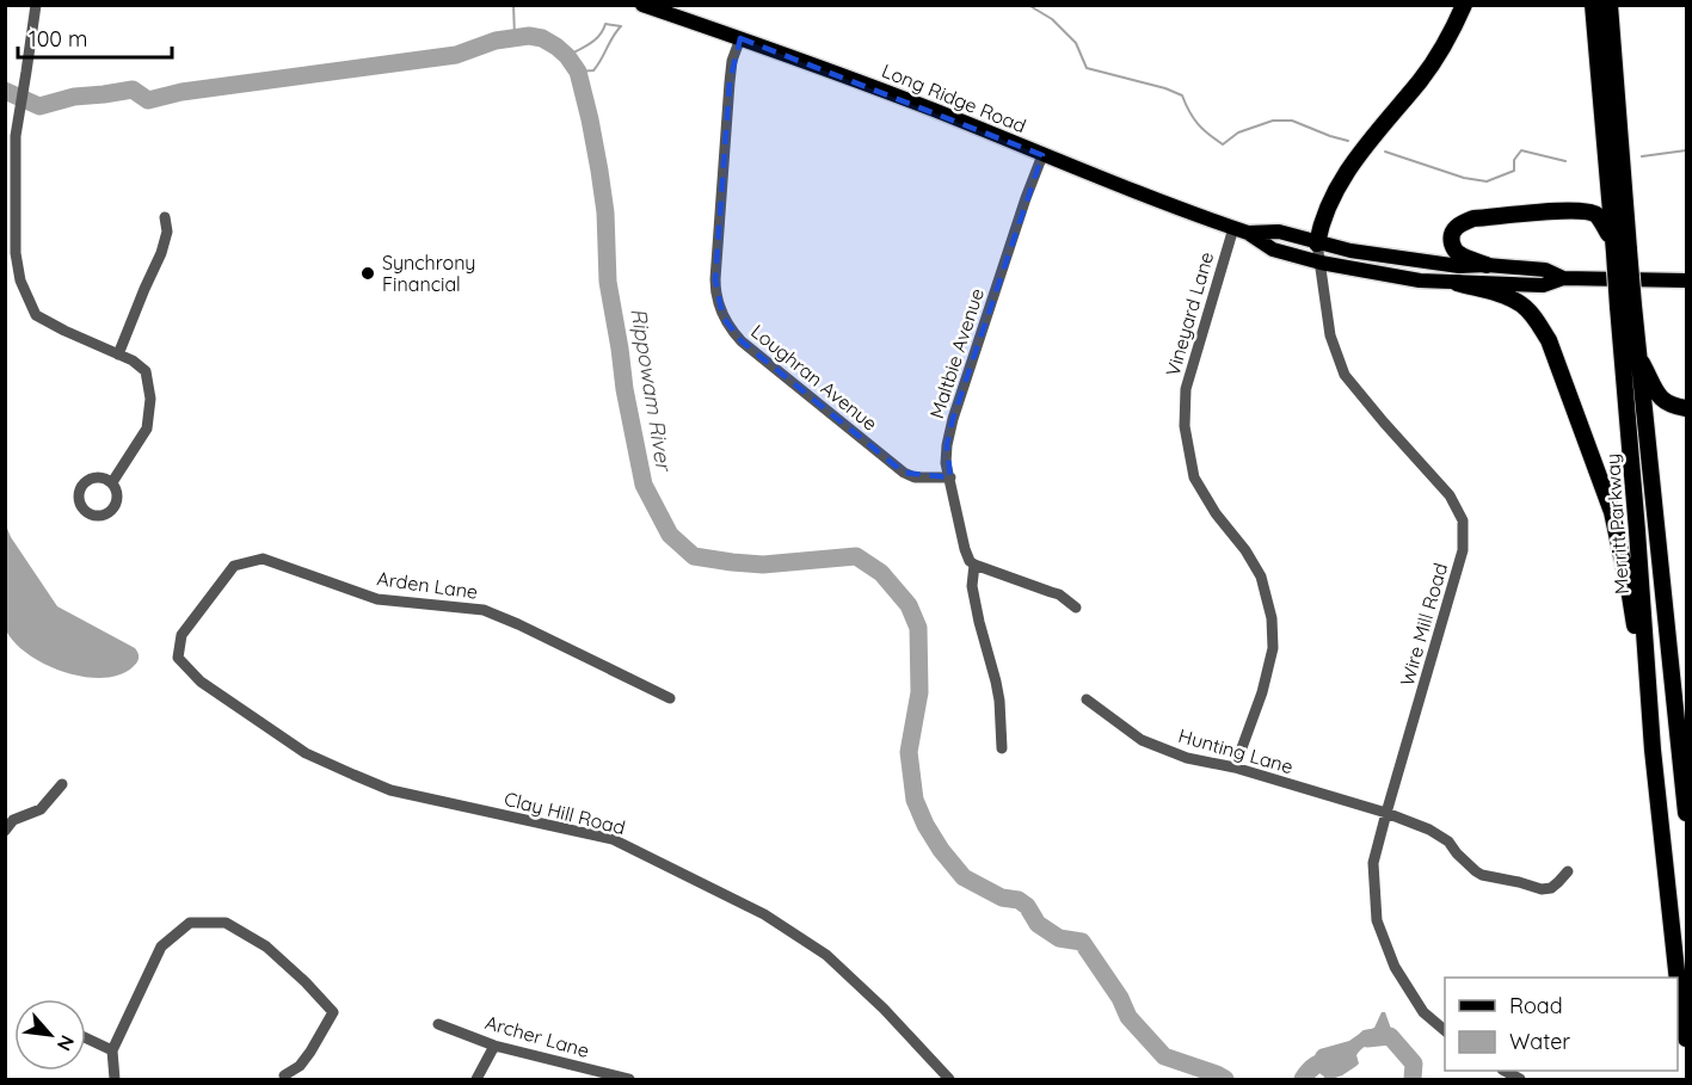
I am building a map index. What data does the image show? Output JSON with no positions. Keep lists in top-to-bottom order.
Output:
{
  "streets": {
    "highway": ["Merritt Parkway"],
    "main road": ["Long Ridge Road"],
    "street": [
      "Vineyard Lane",
      "Maltbie Avenue",
      "Loughran Avenue",
      "Arden Lane",
      "Wire Mill Road",
      "Hunting Lane",
      "Clay Hill Road",
      "Archer Lane"
    ]
  },
  "crossings": [
    ["Long Ridge Road", "Vineyard Lane"],
    ["Long Ridge Road", "Maltbie Avenue"],
    ["Long Ridge Road", "Loughran Avenue"],
    ["Long Ridge Road", "Wire Mill Road"],
    ["Vineyard Lane", "Hunting Lane"],
    ["Maltbie Avenue", "Loughran Avenue"],
    ["Arden Lane", "Clay Hill Road"],
    ["Wire Mill Road", "Hunting Lane"]
  ],
  "water": ["Rippowam River"],
  "places": ["Synchrony Financial"],
  "legend": ["Road", "Water"],
  "scale_bar": "100 m",
  "north": "bottom right"
}
